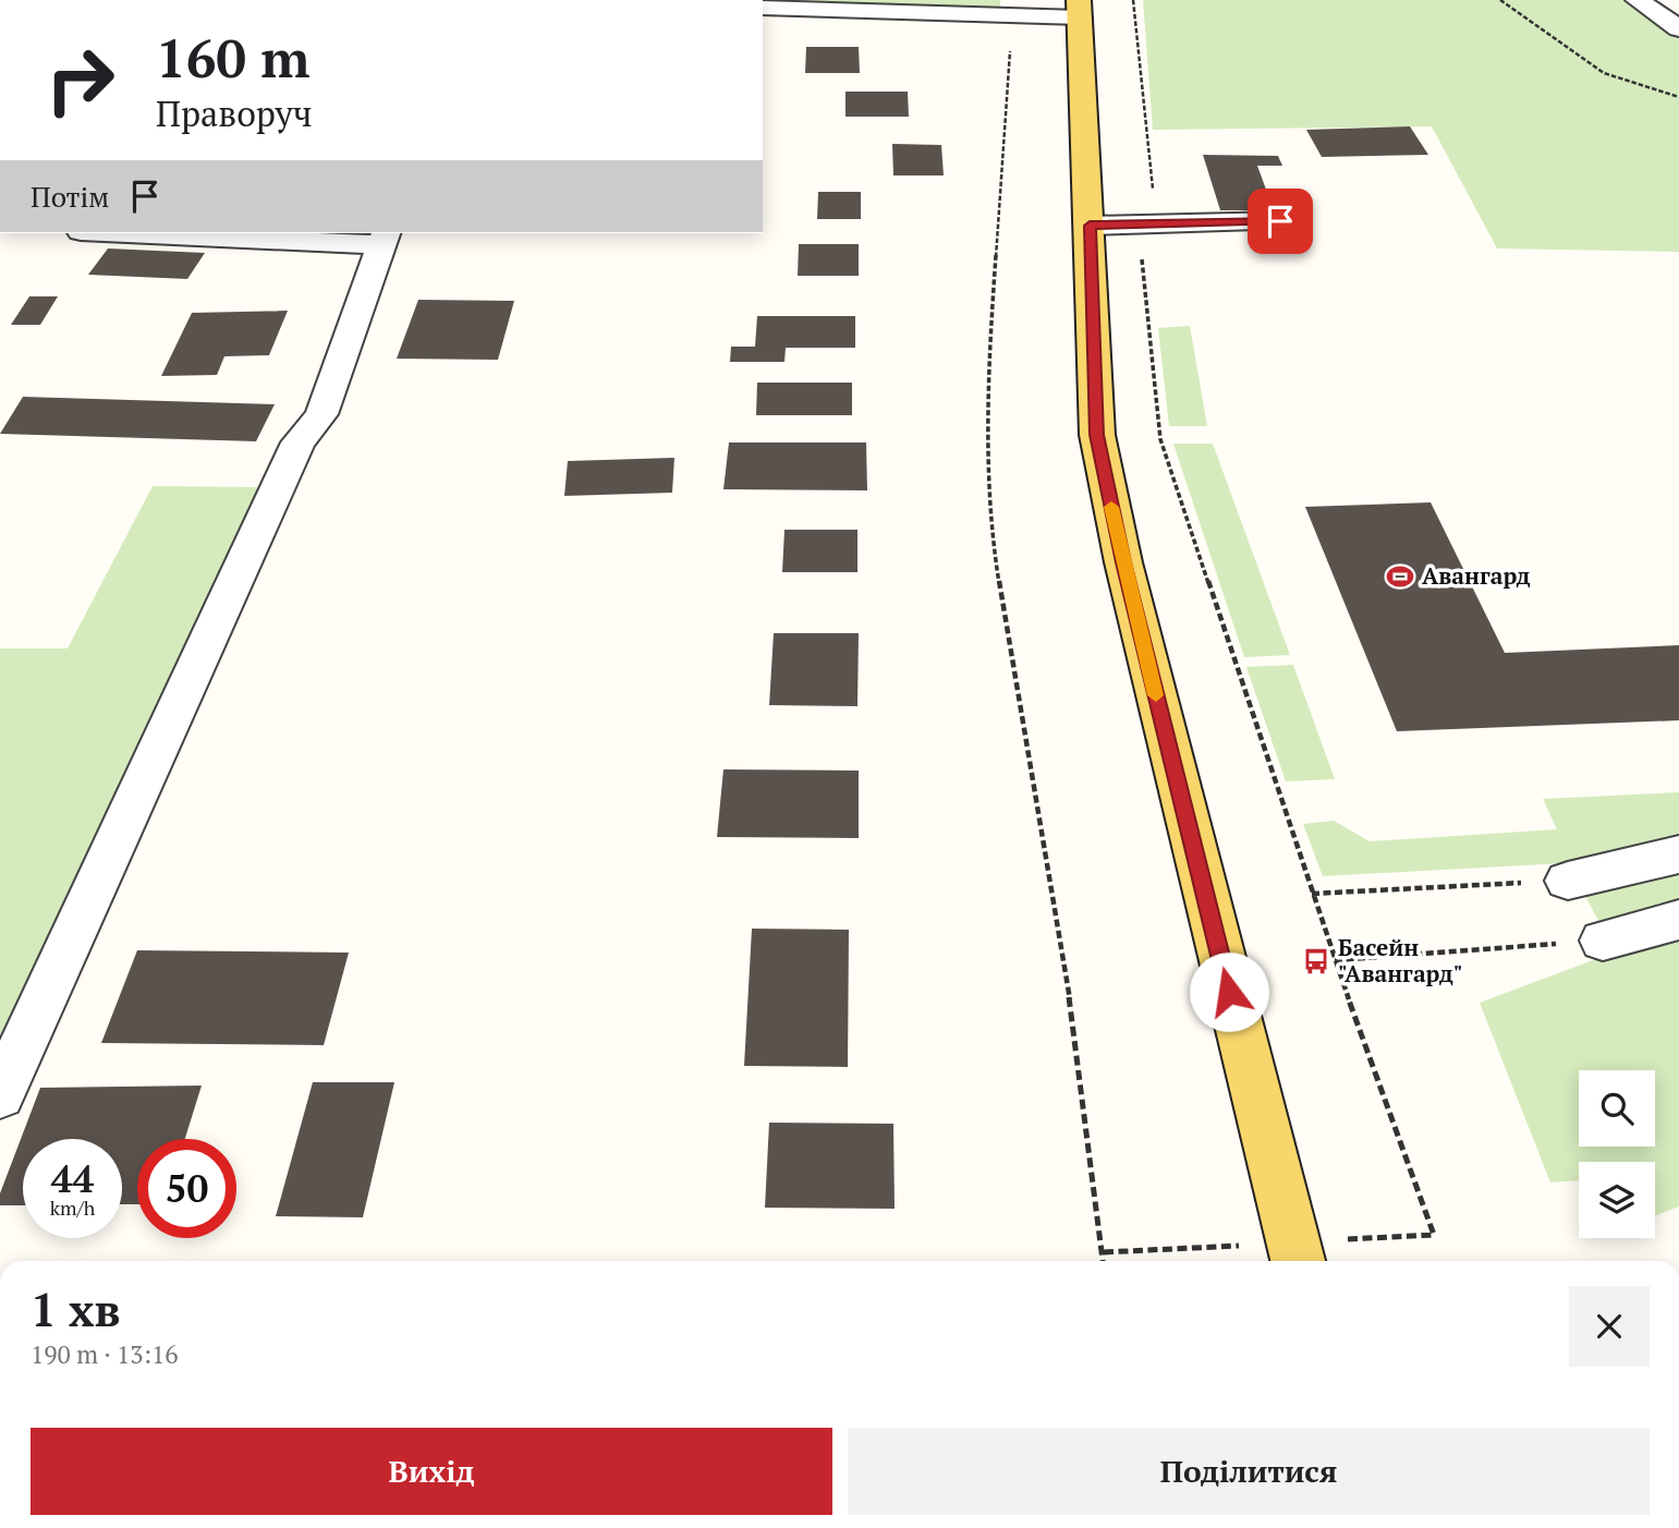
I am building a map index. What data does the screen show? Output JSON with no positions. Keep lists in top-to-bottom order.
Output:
{
  "places": {
    "sports": ["Авангард"],
    "bus stop": ["Басейн \"Авангард\""]
  },
  "page": {
    "turn": ["160 m", "Праворуч"],
    "then": "Потім",
    "speed": "44 km/h",
    "limit": "50",
    "heading": ["1 хв", "190 m · 13:16"],
    "buttons": ["Вихід", "Поділитися"]
  }
}
